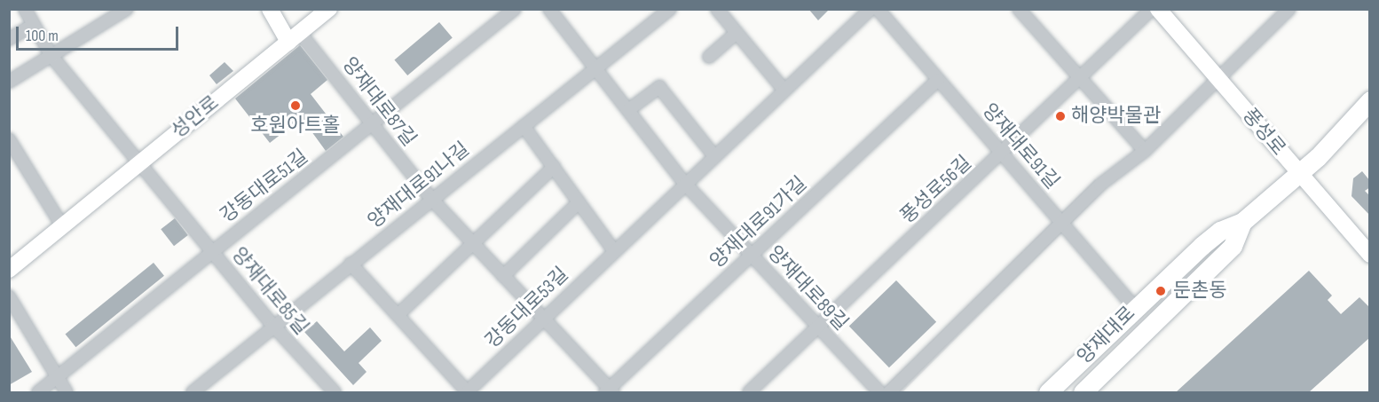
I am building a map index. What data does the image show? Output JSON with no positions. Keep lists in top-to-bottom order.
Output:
{
  "streets": {
    "main road": ["양재대로"],
    "street": [
      "양재대로87길",
      "성안로",
      "풍성로",
      "양재대로91길",
      "양재대로91나길",
      "강동대로51길",
      "풍성로56길",
      "양재대로91가길",
      "양재대로89길",
      "양재대로85길",
      "강동대로53길"
    ]
  },
  "crossings": [
    ["양재대로87길", "성안로"],
    ["양재대로87길", "양재대로91나길"],
    ["양재대로87길", "강동대로51길"],
    ["양재대로87길", "양재대로91가길"],
    ["양재대로87길", "강동대로53길"],
    ["성안로", "양재대로85길"],
    ["풍성로", "양재대로"],
    ["양재대로91길", "풍성로56길"],
    ["양재대로91길", "양재대로91가길"],
    ["양재대로91길", "양재대로"],
    ["양재대로91나길", "양재대로89길"],
    ["양재대로91나길", "양재대로85길"],
    ["양재대로91나길", "강동대로53길"],
    ["강동대로51길", "양재대로85길"],
    ["풍성로56길", "양재대로89길"],
    ["양재대로91가길", "양재대로89길"],
    ["양재대로89길", "강동대로53길"]
  ],
  "places": ["호원아트홀", "해양박물관", "둔촌동"],
  "scale_bar": "100 m"
}
